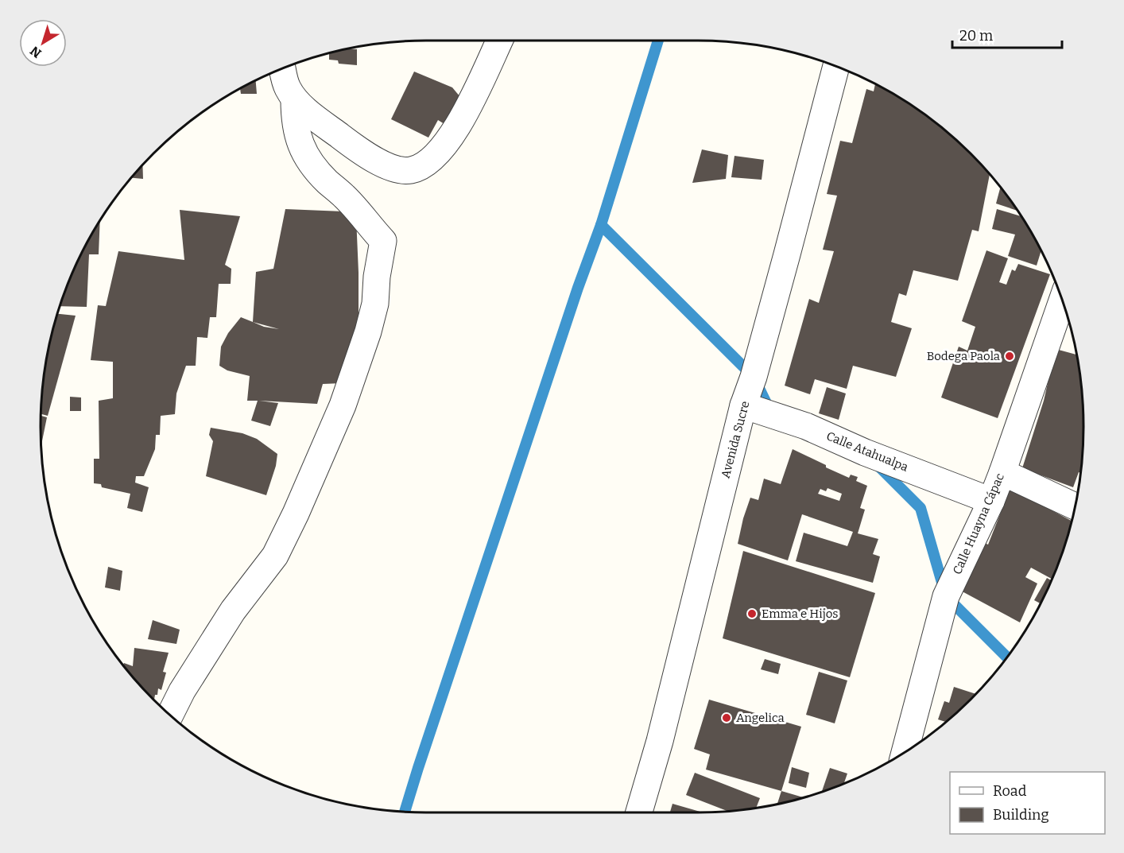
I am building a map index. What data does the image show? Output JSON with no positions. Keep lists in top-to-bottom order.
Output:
{
  "streets": {
    "street": ["Avenida Sucre", "Calle Atahualpa", "Calle Huayna Cápac"]
  },
  "crossings": [
    ["Avenida Sucre", "Calle Atahualpa"],
    ["Calle Atahualpa", "Calle Huayna Cápac"]
  ],
  "places": ["Bodega Paola", "Emma e Hijos", "Angelica"],
  "legend": ["Road", "Building"],
  "scale_bar": "20 m",
  "north": "bottom left"
}
